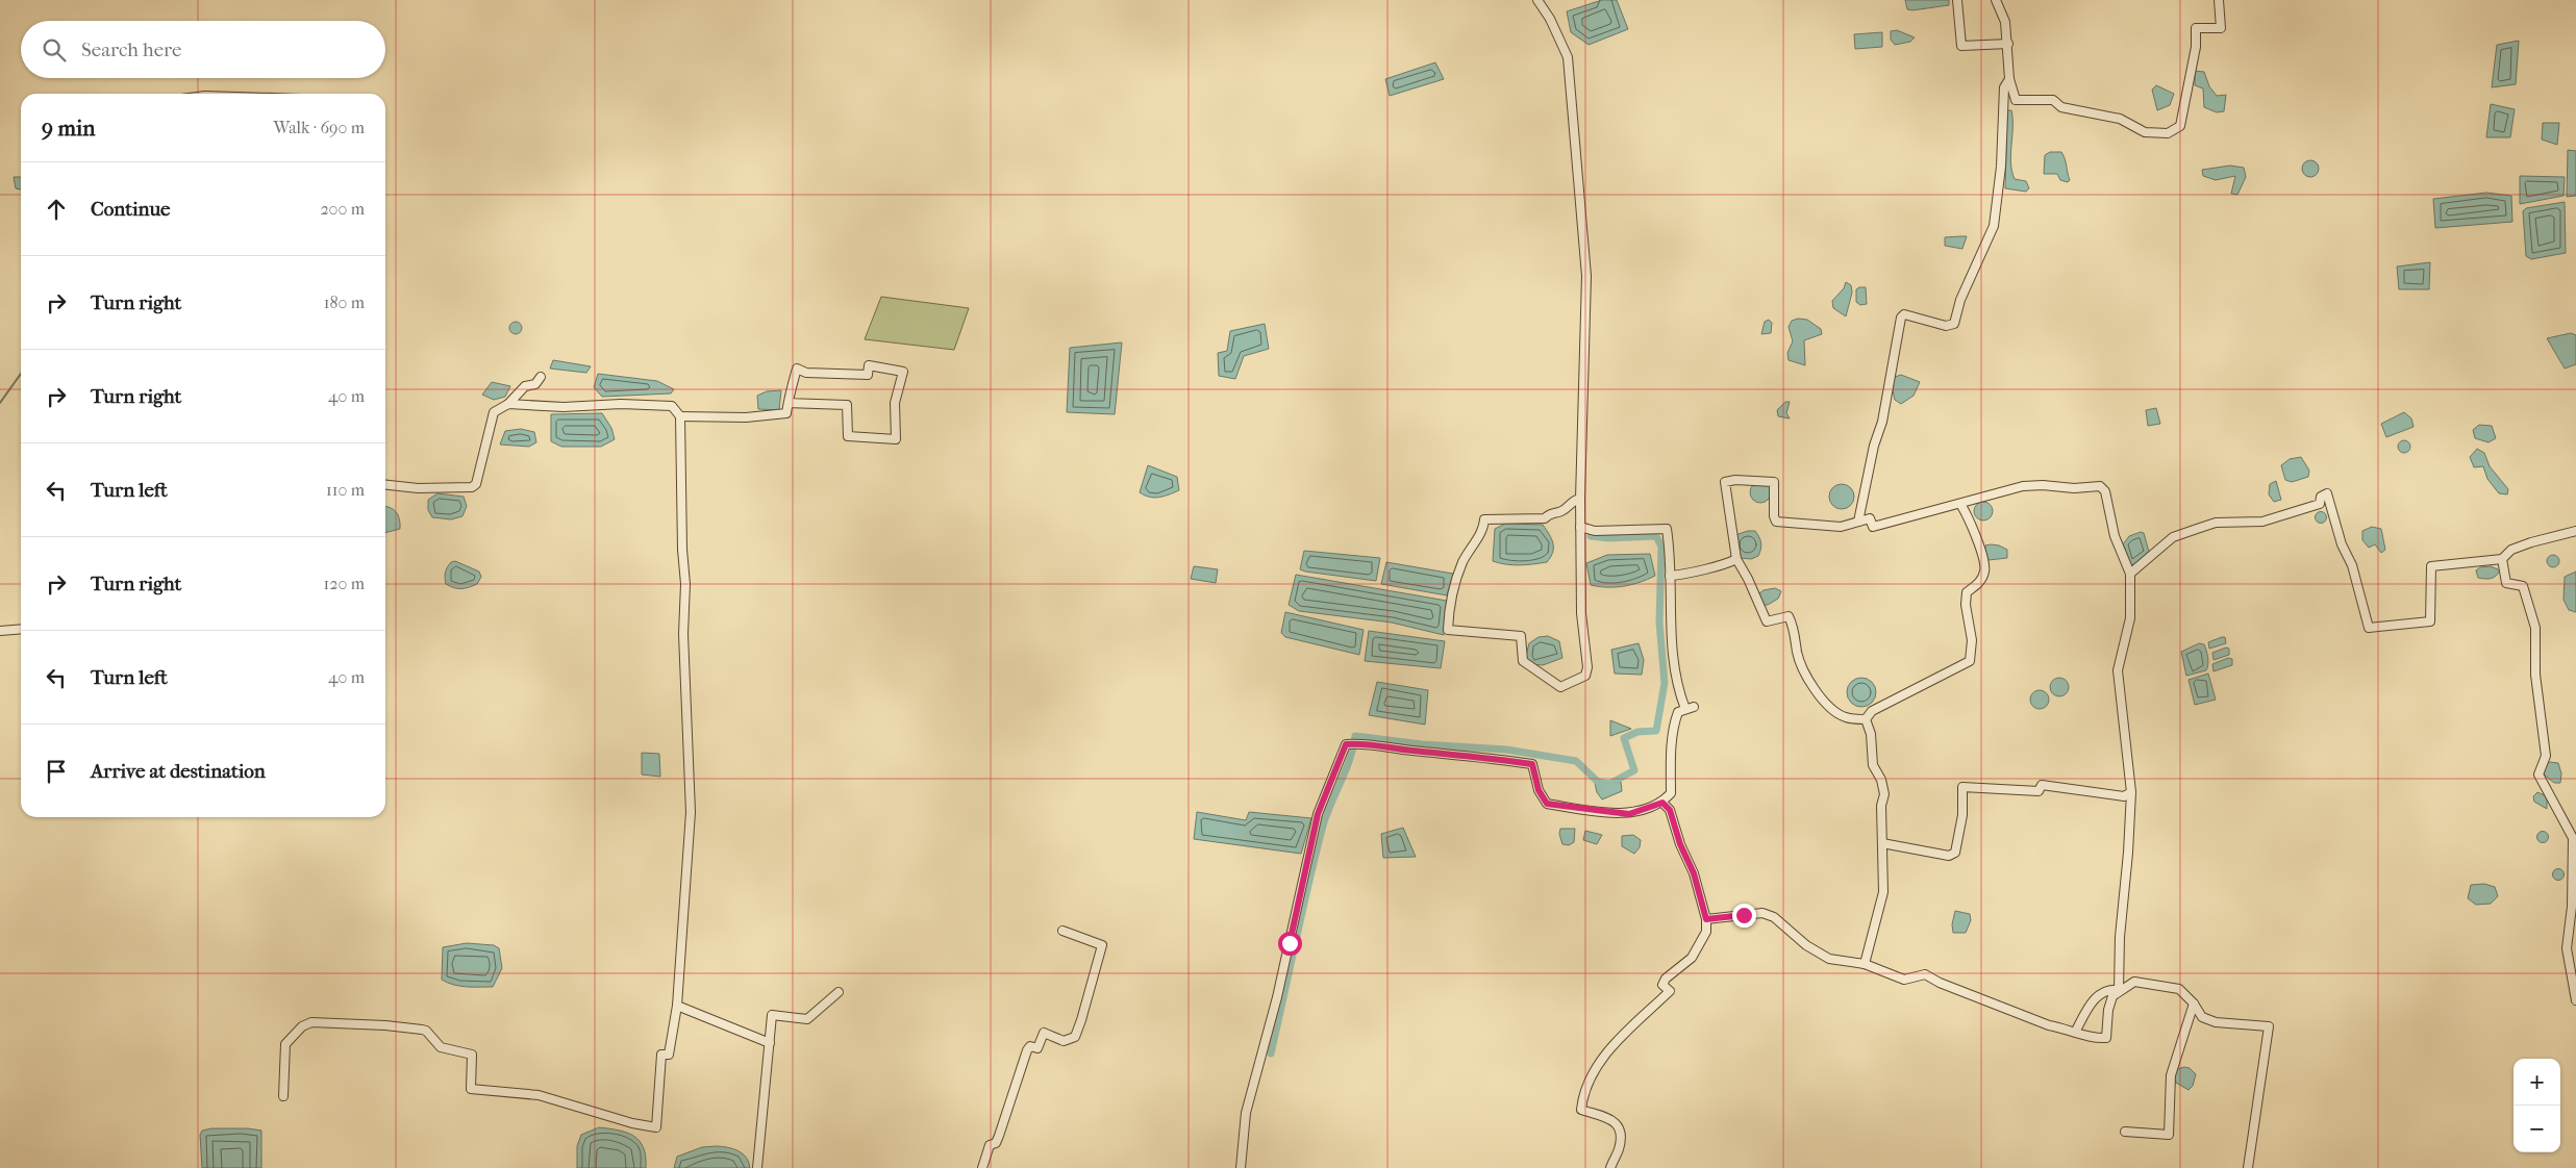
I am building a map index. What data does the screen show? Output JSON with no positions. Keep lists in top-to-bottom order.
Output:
{
  "page": {
    "search": "Search here",
    "heading": ["9 min", "Walk · 690 m"],
    "list": [
      ["Continue", "200 m"],
      ["Turn right", "180 m"],
      ["Turn right", "40 m"],
      ["Turn left", "110 m"],
      ["Turn right", "120 m"],
      ["Turn left", "40 m"],
      "Arrive at destination"
    ],
    "map_buttons": ["+", "−"]
  }
}
